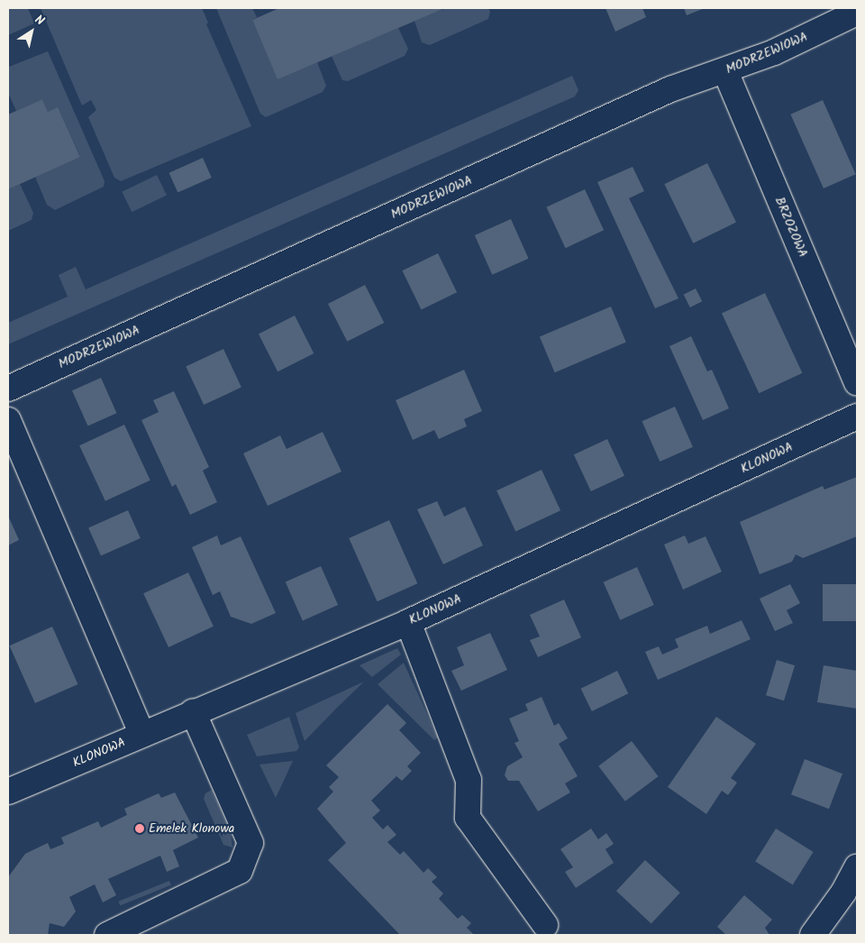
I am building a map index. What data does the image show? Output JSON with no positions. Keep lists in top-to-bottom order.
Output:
{
  "streets": {
    "street": ["MODRZEWIOWA", "BRZOZOWA", "KLONOWA"]
  },
  "crossings": [
    ["MODRZEWIOWA", "BRZOZOWA"]
  ],
  "places": ["Emelek Klonowa"],
  "north": "top right"
}
